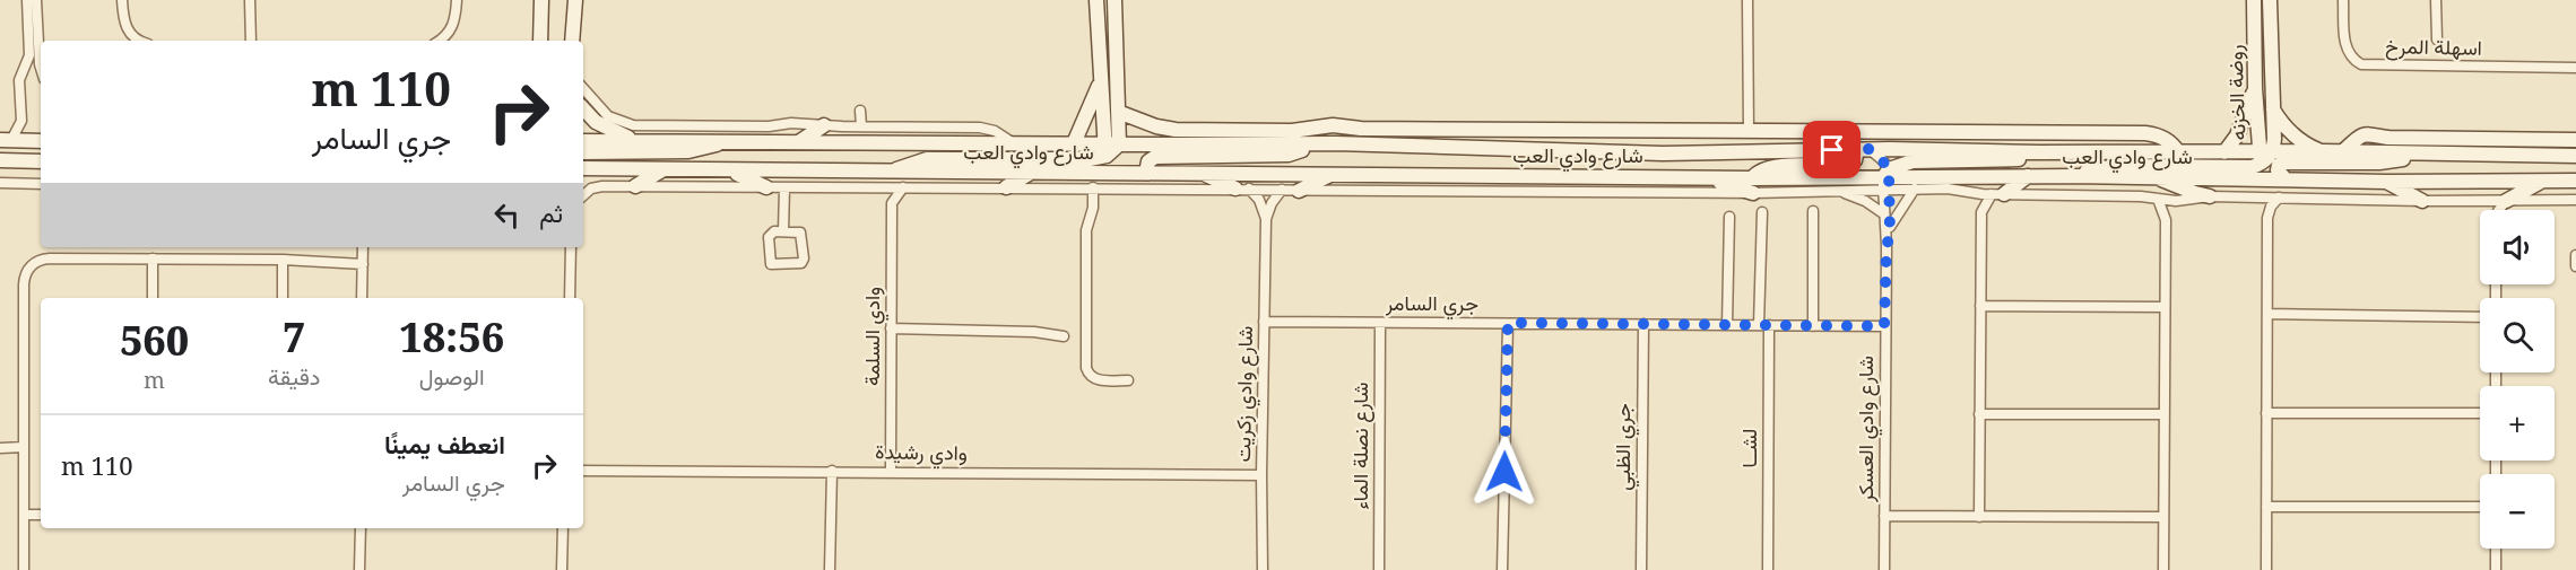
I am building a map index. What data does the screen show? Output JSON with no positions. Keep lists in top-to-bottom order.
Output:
{
  "streets": {
    "street": [
      "اسهلة المرخ",
      "روضة الخزنه",
      "شارع وادي العب",
      "جري السامر",
      "وادي السلمة",
      "شارع وادي زكريت",
      "شارع وادي العسكر",
      "شارع نصلة الماء",
      "جري الظبي",
      "لشــا",
      "وادي رشيدة"
    ]
  },
  "crossings": [
    ["روضة الخزنه", "شارع وادي العب"],
    ["شارع وادي العب", "شارع وادي العسكر"],
    ["جري السامر", "شارع وادي زكريت"],
    ["جري السامر", "شارع وادي العسكر"],
    ["جري السامر", "شارع نصلة الماء"],
    ["جري السامر", "جري الظبي"],
    ["جري السامر", "لشــا"],
    ["وادي السلمة", "وادي رشيدة"],
    ["شارع وادي زكريت", "وادي رشيدة"]
  ],
  "page": {
    "turn": ["110 m", "جري السامر"],
    "then": "ثم",
    "map_buttons": ["+", "−"],
    "eta": [
      "18:56",
      "الوصول",
      "7",
      "دقيقة",
      "560",
      "m"
    ],
    "list": [
      {
        "name": "انعطف يمينًا",
        "note": "جري السامر",
        "value": "110 m"
      }
    ]
  }
}
